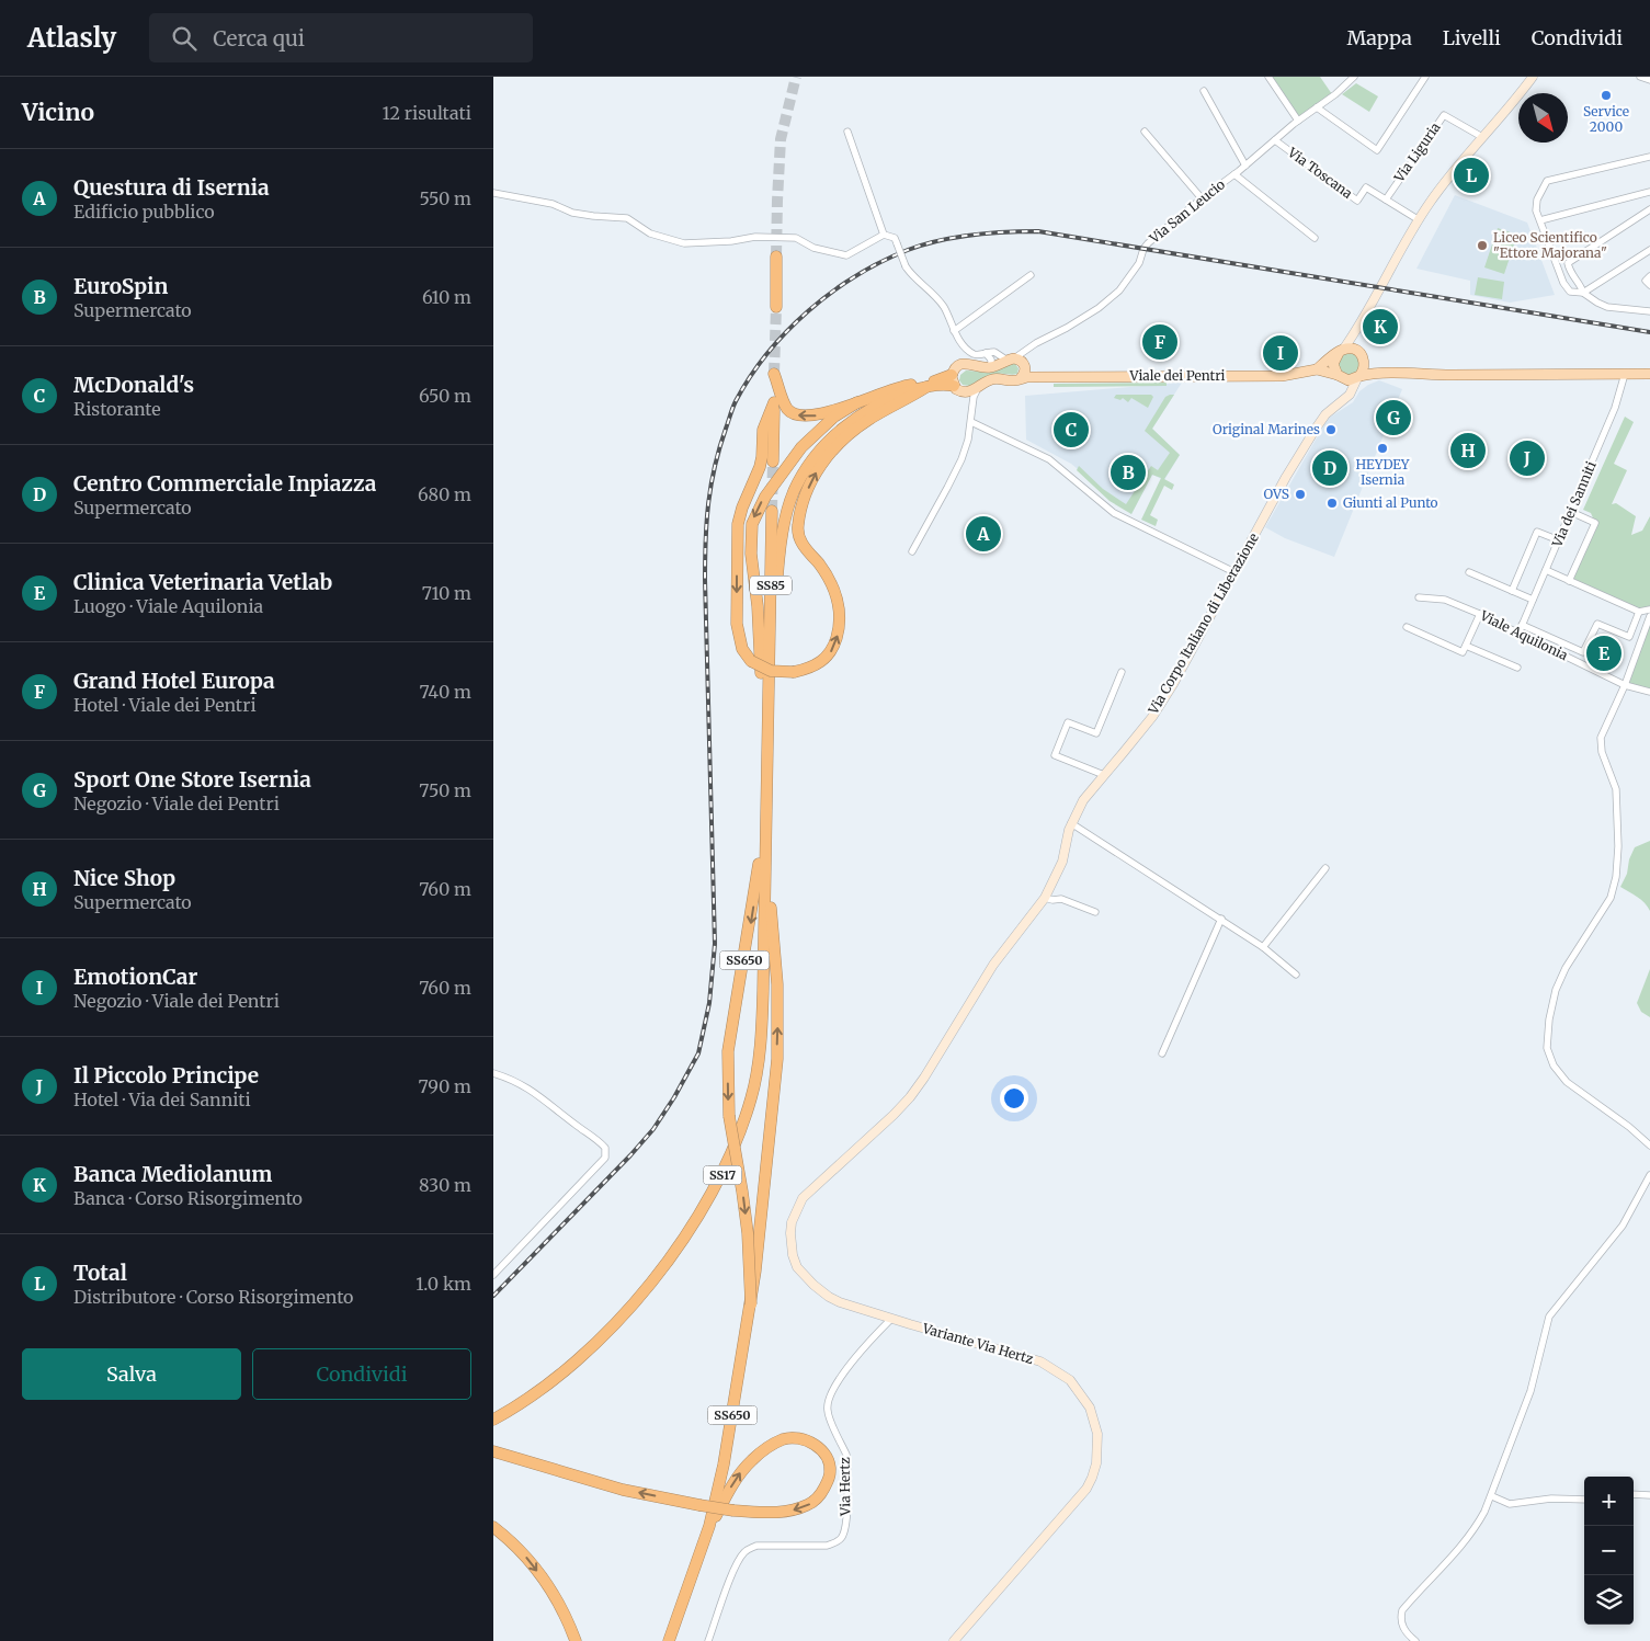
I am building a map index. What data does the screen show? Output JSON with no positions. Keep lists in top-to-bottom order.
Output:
{
  "streets": {
    "highway": ["SS85", "SS650", "SS17"],
    "main road": ["Viale dei Pentri"],
    "street": [
      "Via Liguria",
      "Via Toscana",
      "Via San Leucio",
      "Via dei Sanniti",
      "Via Corpo Italiano di Liberazione",
      "Viale Aquilonia",
      "Variante Via Hertz",
      "Via Hertz"
    ]
  },
  "crossings": [
    ["Via Liguria", "Via Toscana"],
    ["Via Toscana", "Via San Leucio"],
    ["Via San Leucio", "Viale dei Pentri"],
    ["Viale dei Pentri", "Via Corpo Italiano di Liberazione"],
    ["Via dei Sanniti", "Viale Aquilonia"],
    ["SS85", "SS17"],
    ["Via Corpo Italiano di Liberazione", "Variante Via Hertz"],
    ["SS650", "SS17"],
    ["Variante Via Hertz", "Via Hertz"]
  ],
  "places": [
    "Service 2000",
    "Liceo Scientifico \"Ettore Majorana\"",
    "Original Marines",
    "HEYDEY Isernia",
    "OVS",
    "Giunti al Punto"
  ],
  "north": "bottom right",
  "page": {
    "header": "Atlasly",
    "search": "Cerca qui",
    "nav": ["Mappa", "Livelli", "Condividi"],
    "heading": ["Vicino", "12 risultati"],
    "list": [
      {
        "mark": "A",
        "name": "Questura di Isernia",
        "note": "Edificio pubblico",
        "value": "550 m"
      },
      {
        "mark": "B",
        "name": "EuroSpin",
        "note": "Supermercato",
        "value": "610 m"
      },
      {
        "mark": "C",
        "name": "McDonald's",
        "note": "Ristorante",
        "value": "650 m"
      },
      {
        "mark": "D",
        "name": "Centro Commerciale Inpiazza",
        "note": "Supermercato",
        "value": "680 m"
      },
      {
        "mark": "E",
        "name": "Clinica Veterinaria Vetlab",
        "note": "Luogo · Viale Aquilonia",
        "value": "710 m"
      },
      {
        "mark": "F",
        "name": "Grand Hotel Europa",
        "note": "Hotel · Viale dei Pentri",
        "value": "740 m"
      },
      {
        "mark": "G",
        "name": "Sport One Store Isernia",
        "note": "Negozio · Viale dei Pentri",
        "value": "750 m"
      },
      {
        "mark": "H",
        "name": "Nice Shop",
        "note": "Supermercato",
        "value": "760 m"
      },
      {
        "mark": "I",
        "name": "EmotionCar",
        "note": "Negozio · Viale dei Pentri",
        "value": "760 m"
      },
      {
        "mark": "J",
        "name": "Il Piccolo Principe",
        "note": "Hotel · Via dei Sanniti",
        "value": "790 m"
      },
      {
        "mark": "K",
        "name": "Banca Mediolanum",
        "note": "Banca · Corso Risorgimento",
        "value": "830 m"
      },
      {
        "mark": "L",
        "name": "Total",
        "note": "Distributore · Corso Risorgimento",
        "value": "1.0 km"
      }
    ],
    "pins": [
      "L",
      "K",
      "F",
      "I",
      "G",
      "C",
      "H",
      "J",
      "D",
      "B",
      "A",
      "E"
    ],
    "buttons": ["Salva", "Condividi"],
    "map_buttons": ["+", "−"]
  }
}
